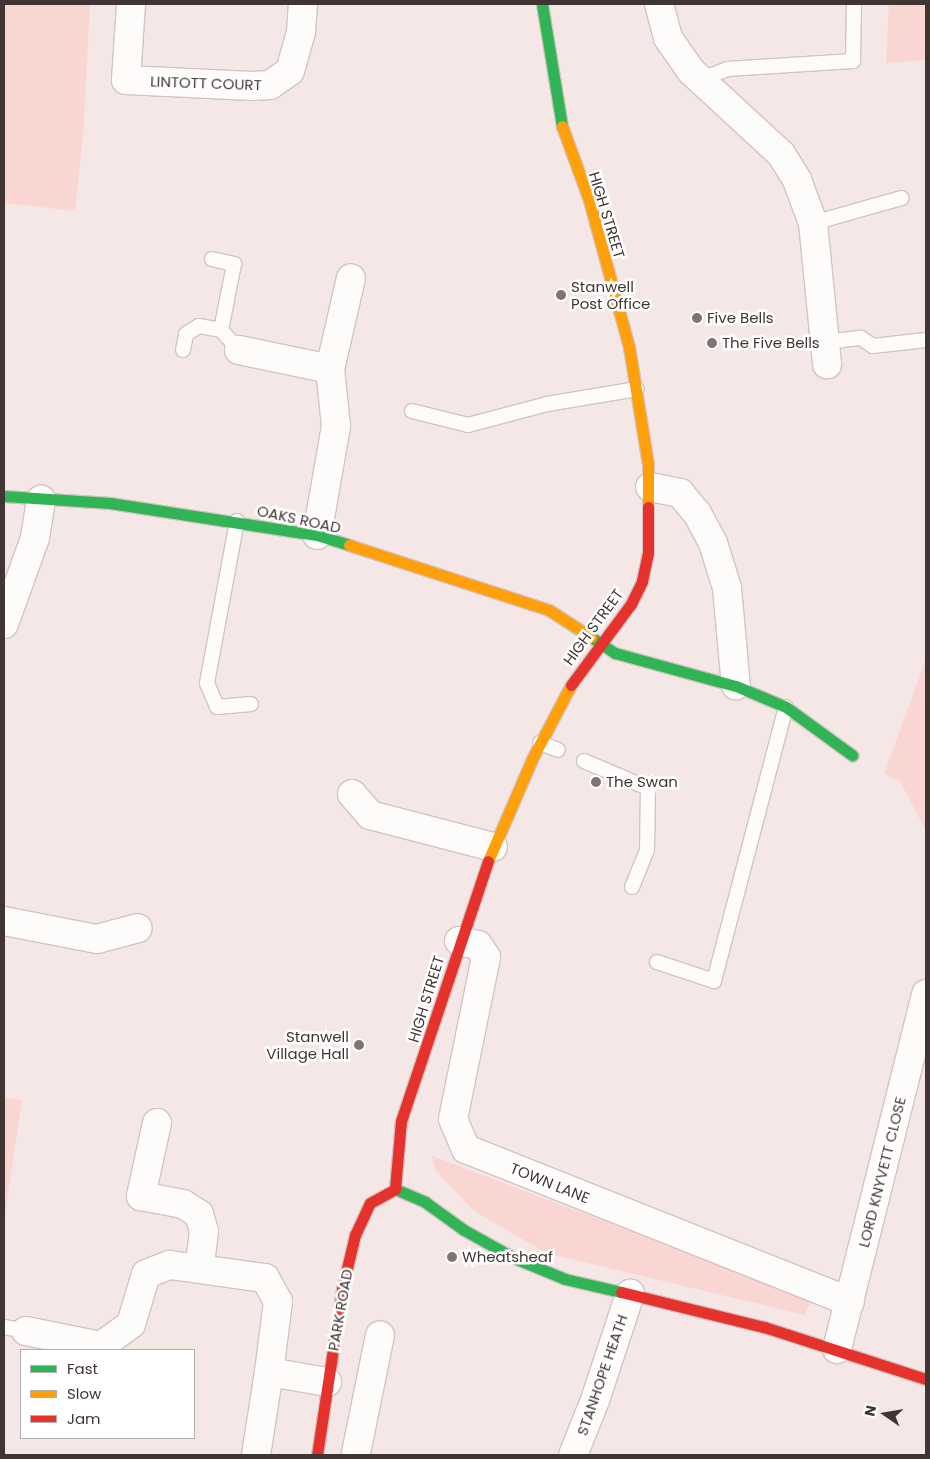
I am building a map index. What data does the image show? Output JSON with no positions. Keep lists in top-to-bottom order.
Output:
{
  "streets": {
    "street": [
      "LINTOTT COURT",
      "HIGH STREET",
      "OAKS ROAD",
      "LORD KNYVETT CLOSE",
      "TOWN LANE",
      "PARK ROAD",
      "STANHOPE HEATH"
    ]
  },
  "crossings": [
    ["HIGH STREET", "OAKS ROAD"],
    ["HIGH STREET", "TOWN LANE"],
    ["HIGH STREET", "PARK ROAD"],
    ["LORD KNYVETT CLOSE", "TOWN LANE"]
  ],
  "places": [
    "Stanwell Post Office",
    "Five Bells",
    "The Five Bells",
    "The Swan",
    "Stanwell Village Hall",
    "Wheatsheaf"
  ],
  "legend": ["Fast", "Slow", "Jam"],
  "north": "left"
}
